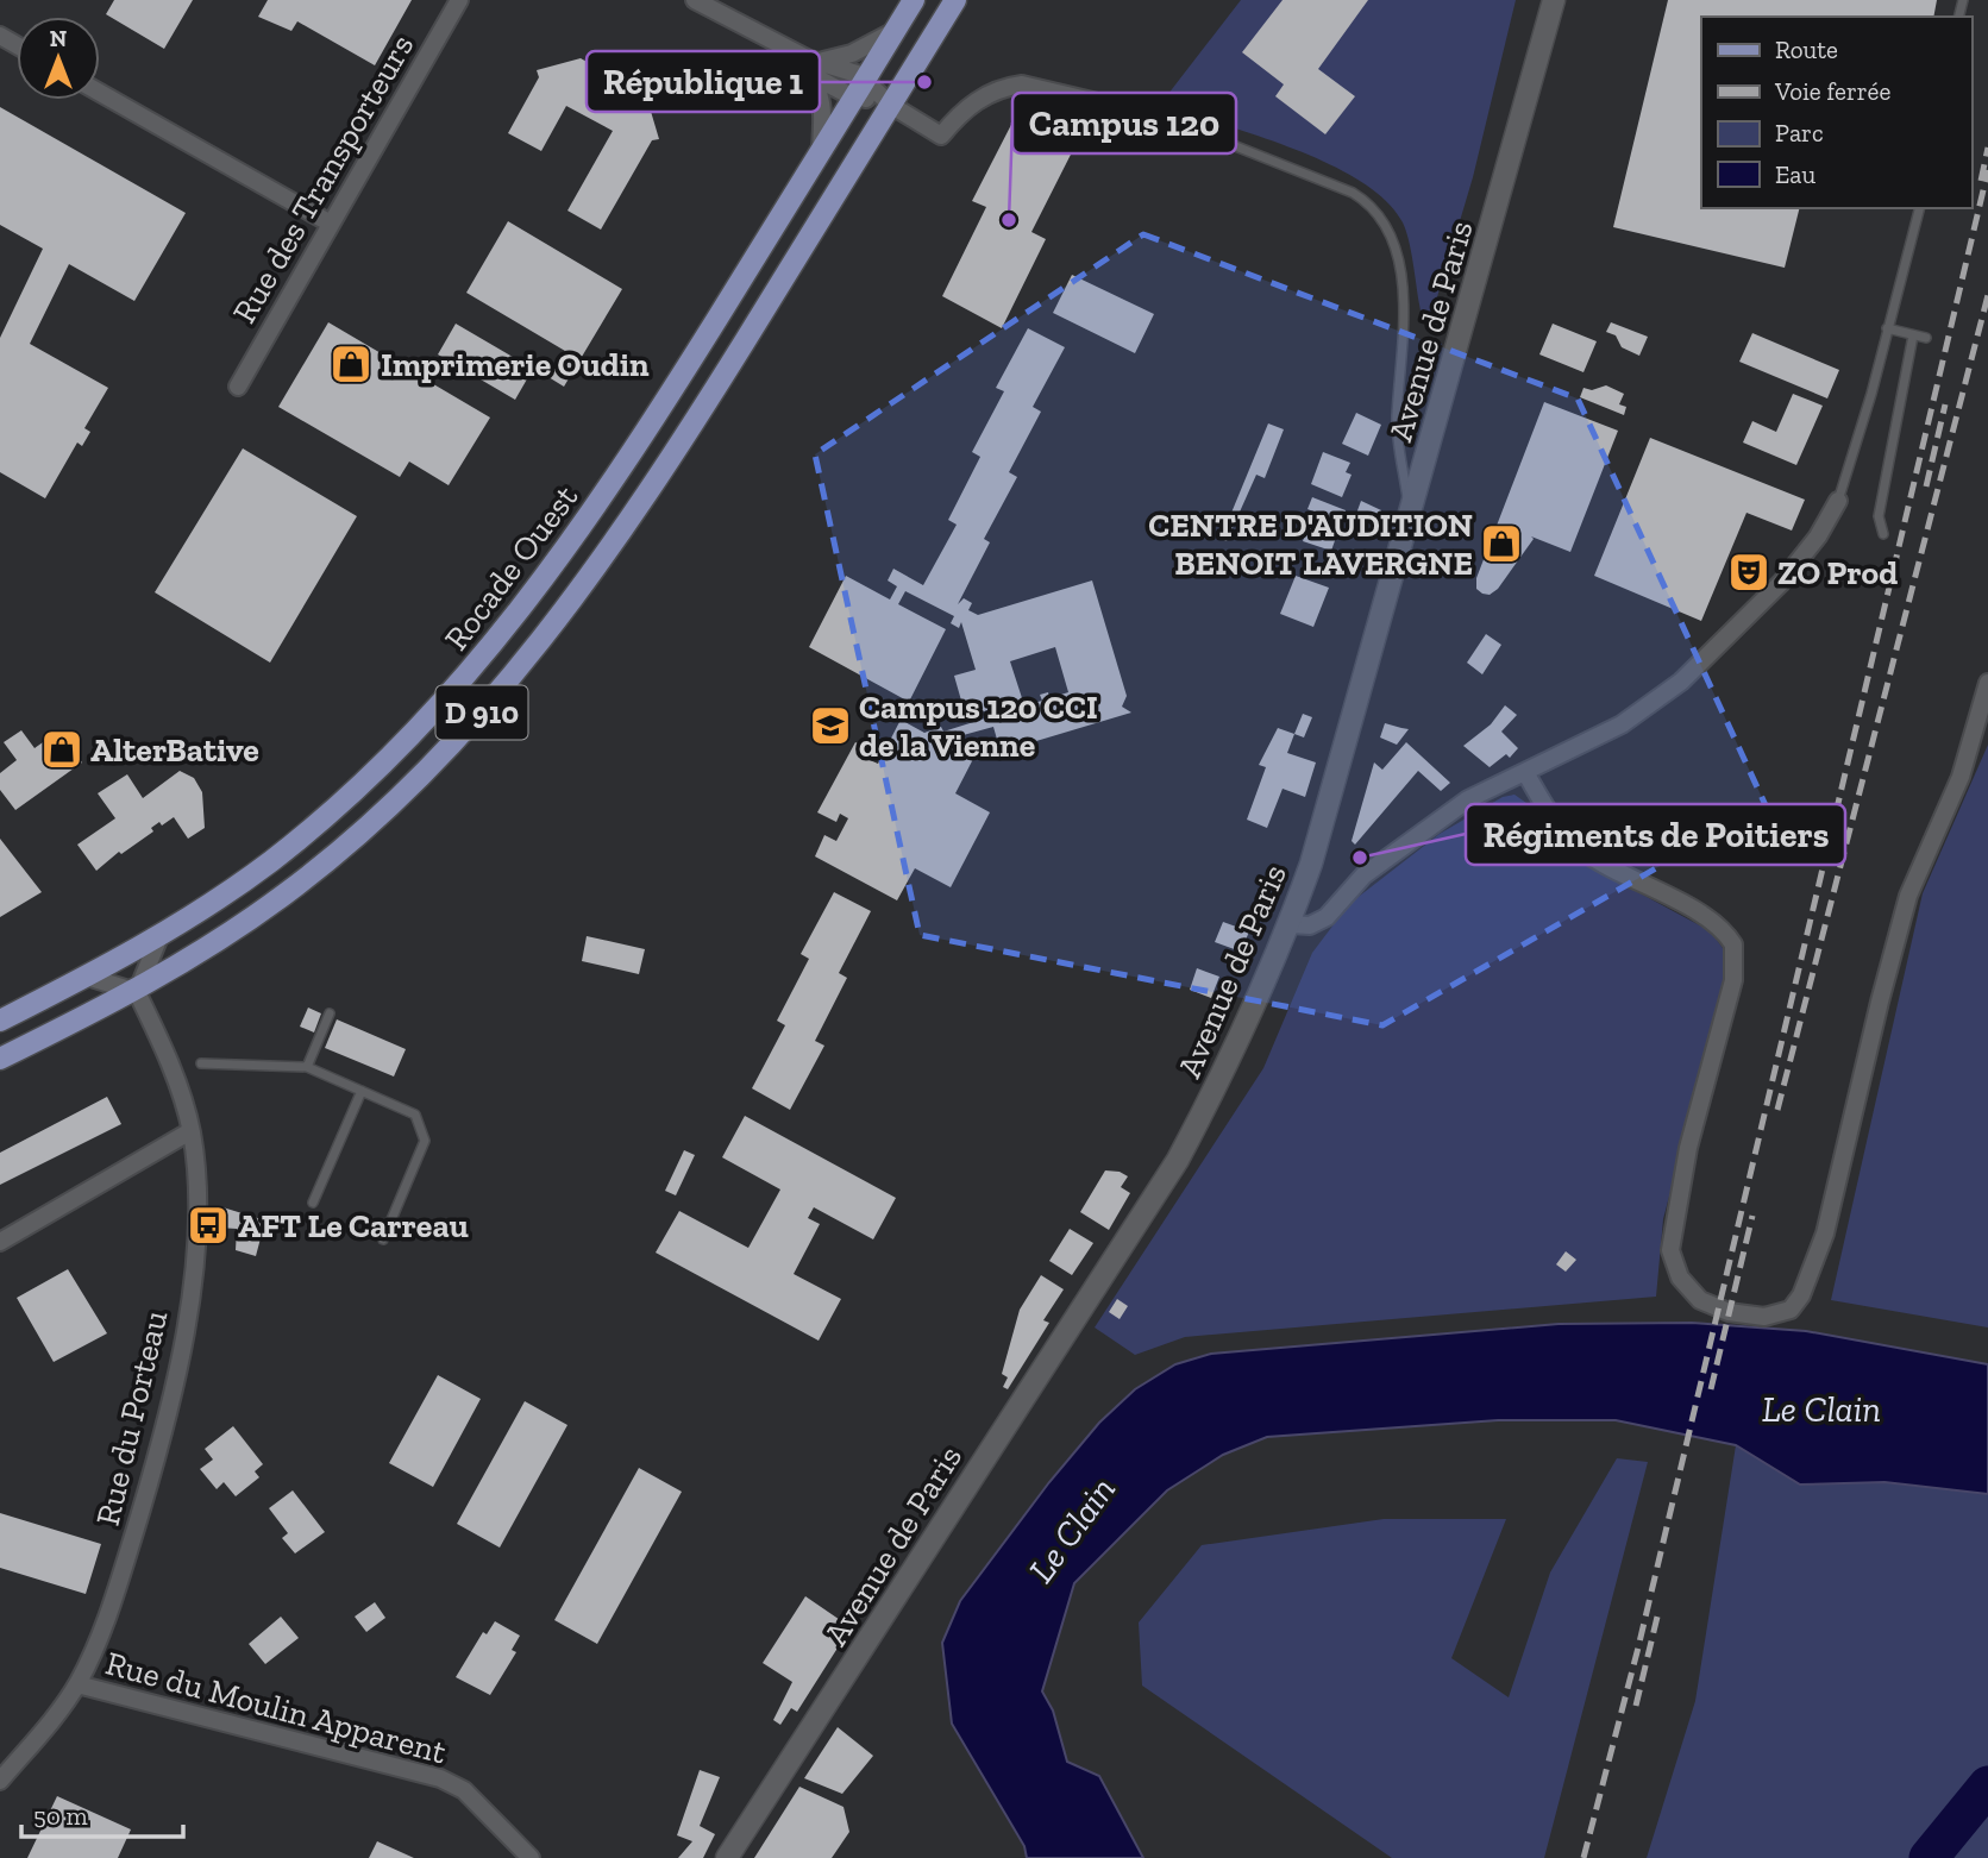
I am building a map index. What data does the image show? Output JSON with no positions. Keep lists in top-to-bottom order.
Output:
{
  "streets": {
    "main road": ["Avenue de Paris", "Rocade Ouest", "D 910"],
    "street": ["Rue des Transporteurs", "Rue du Porteau", "Rue du Moulin Apparent"]
  },
  "crossings": [
    ["D 910", "Rue du Porteau"],
    ["Rue du Porteau", "Rue du Moulin Apparent"]
  ],
  "water": ["Le Clain"],
  "places": {
    "other": ["République 1", "Campus 120", "Régiments de Poitiers"],
    "shop": ["Imprimerie Oudin", "CENTRE D'AUDITION BENOIT LAVERGNE", "AlterBative"],
    "theatre": ["ZO Prod"],
    "school or university": ["Campus 120 CCI de la Vienne"],
    "bus stop": ["AFT Le Carreau"]
  },
  "legend": [
    "Route",
    "Voie ferrée",
    "Parc",
    "Eau"
  ],
  "scale_bar": "50 m",
  "north": "top"
}
